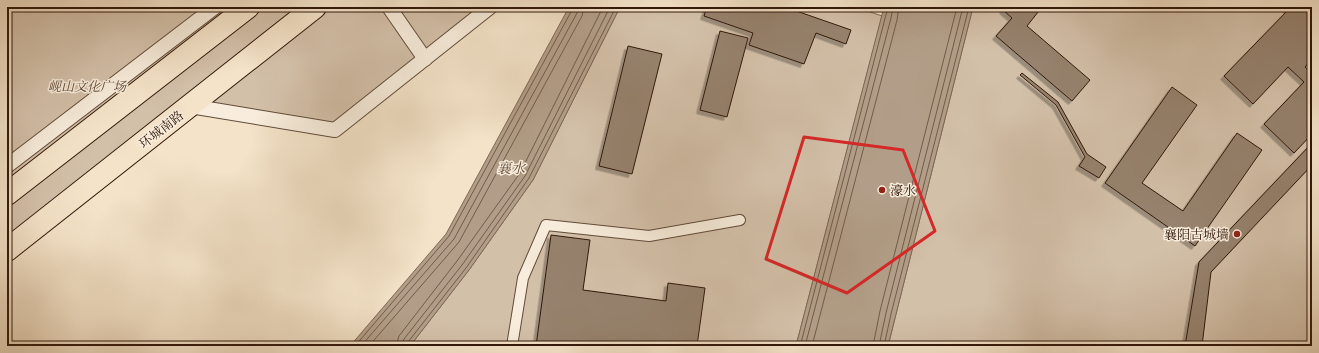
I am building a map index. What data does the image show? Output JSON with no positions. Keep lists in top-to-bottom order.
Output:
{
  "streets": {
    "highway": ["环城南路"]
  },
  "water": ["襄水"],
  "parks": ["岘山文化广场"],
  "places": ["濠水", "襄阳古城墙"]
}
